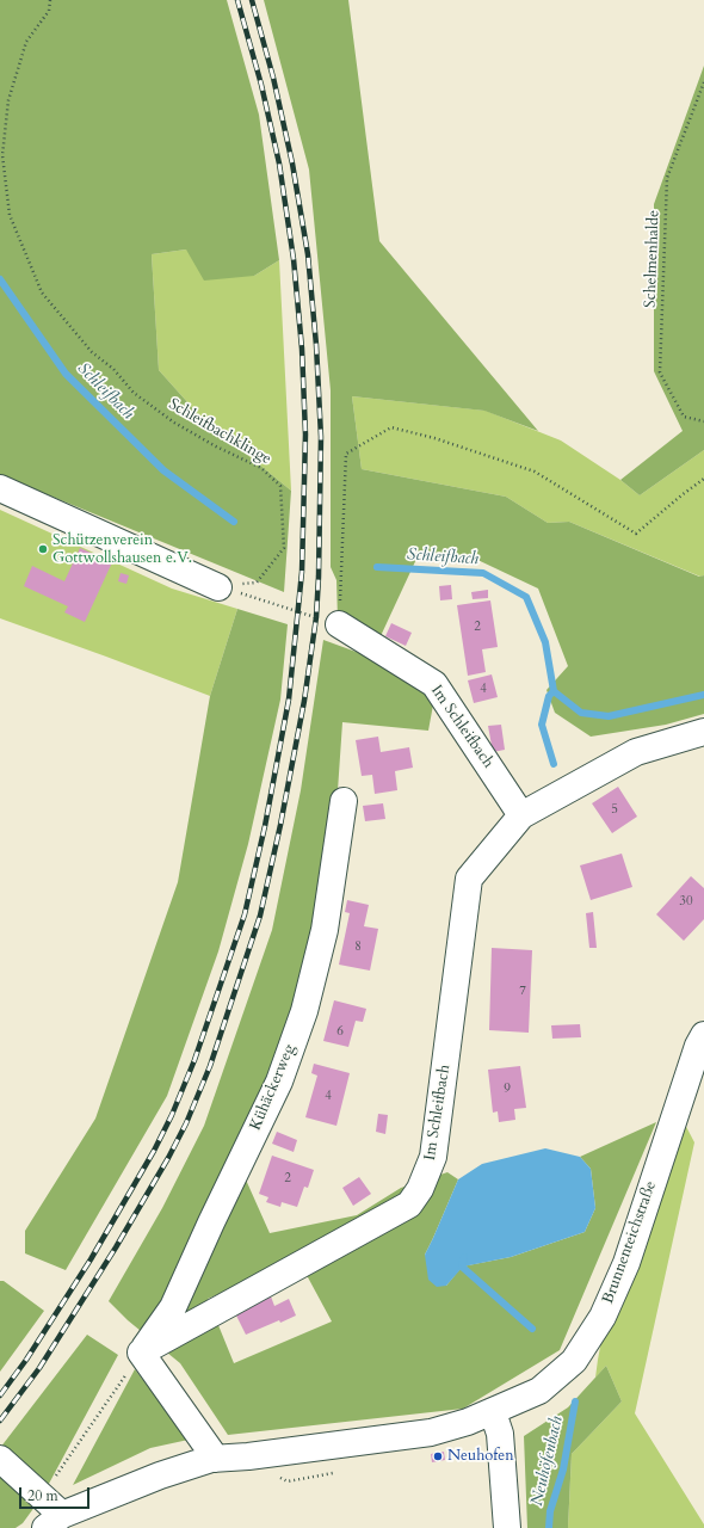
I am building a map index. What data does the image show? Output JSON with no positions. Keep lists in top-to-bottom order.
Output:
{
  "streets": {
    "street": ["Im Schleifbach", "Kühäckerweg", "Brunnenteichstraße"],
    "path": ["Schelmenhalde", "Schleifbachklinge"]
  },
  "crossings": [
    ["Im Schleifbach", "Kühäckerweg"]
  ],
  "water": ["Schleifbach", "Neuhöfenbach"],
  "places": ["Schützenverein Gottwollshausen e.V.", "Neuhofen"],
  "house_numbers": [
    "2",
    "4",
    "5",
    "30",
    "8",
    "7",
    "6",
    "9",
    "4",
    "2"
  ],
  "scale_bar": "20 m"
}
